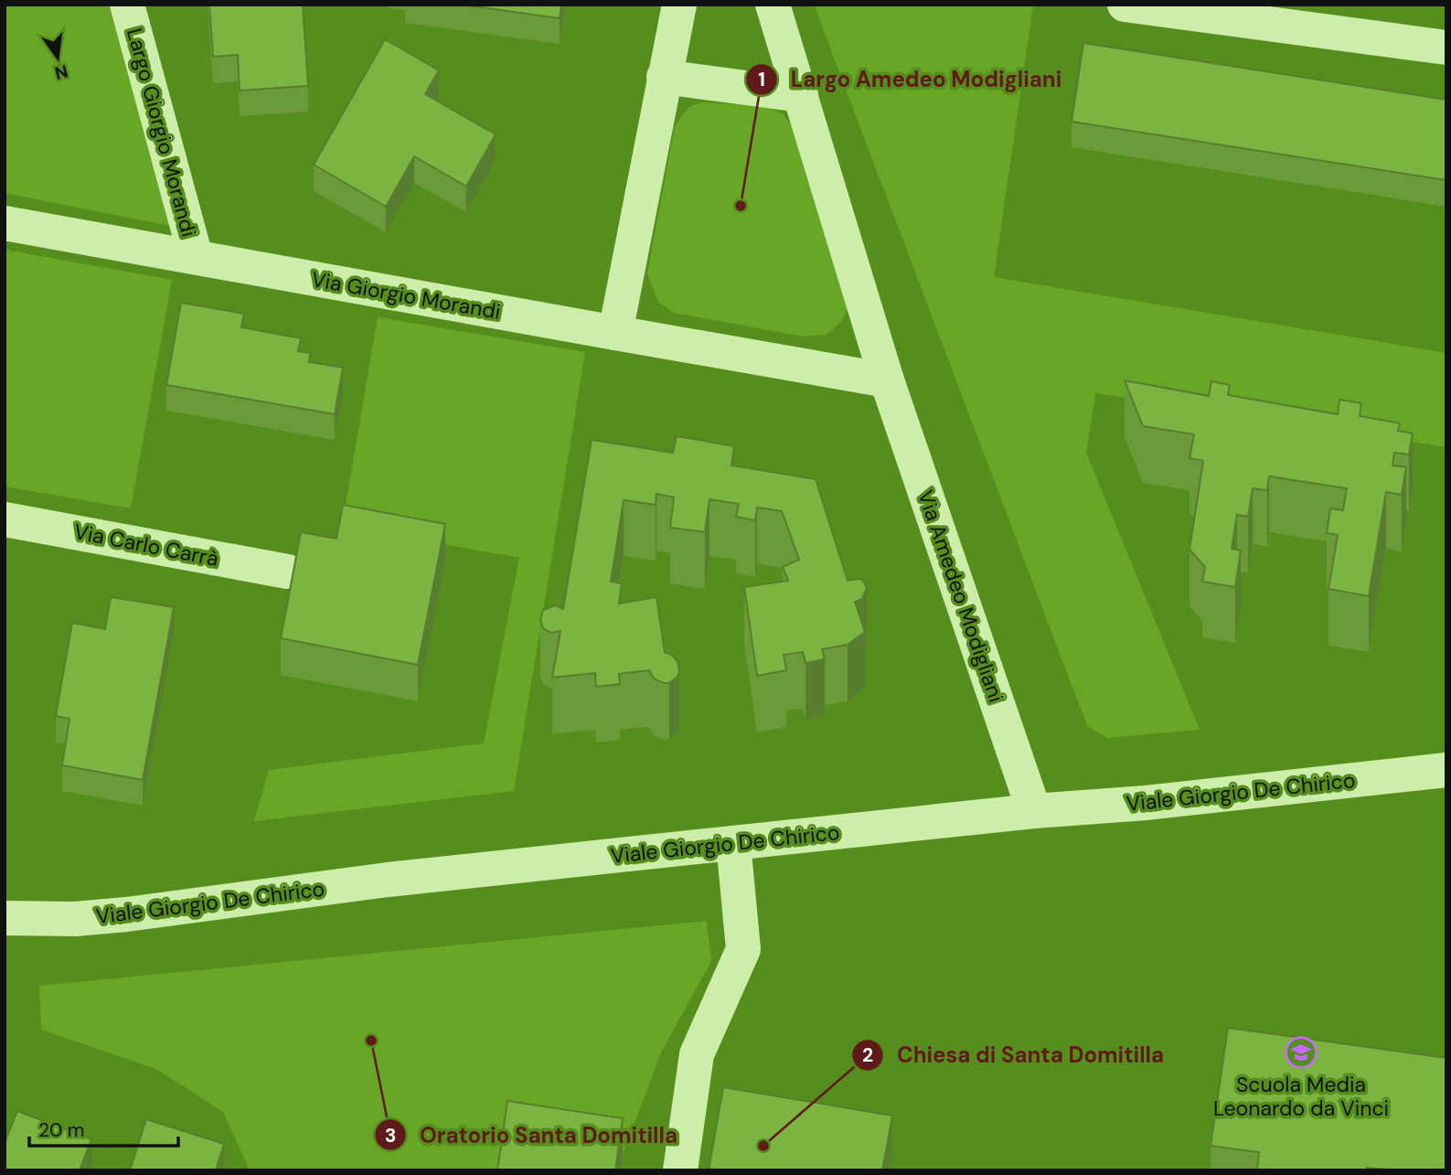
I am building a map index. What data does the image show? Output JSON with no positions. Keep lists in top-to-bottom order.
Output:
{
  "streets": {
    "street": [
      "Largo Giorgio Morandi",
      "Via Giorgio Morandi",
      "Via Carlo Carrà",
      "Via Amedeo Modigliani",
      "Viale Giorgio De Chirico"
    ]
  },
  "crossings": [
    ["Largo Giorgio Morandi", "Via Giorgio Morandi"],
    ["Via Giorgio Morandi", "Via Amedeo Modigliani"],
    ["Via Amedeo Modigliani", "Viale Giorgio De Chirico"]
  ],
  "places": {
    "other": ["Largo Amedeo Modigliani", "Oratorio Santa Domitilla", "Chiesa di Santa Domitilla"],
    "school or university": ["Scuola Media Leonardo da Vinci"]
  },
  "scale_bar": "20 m",
  "north": "bottom"
}
